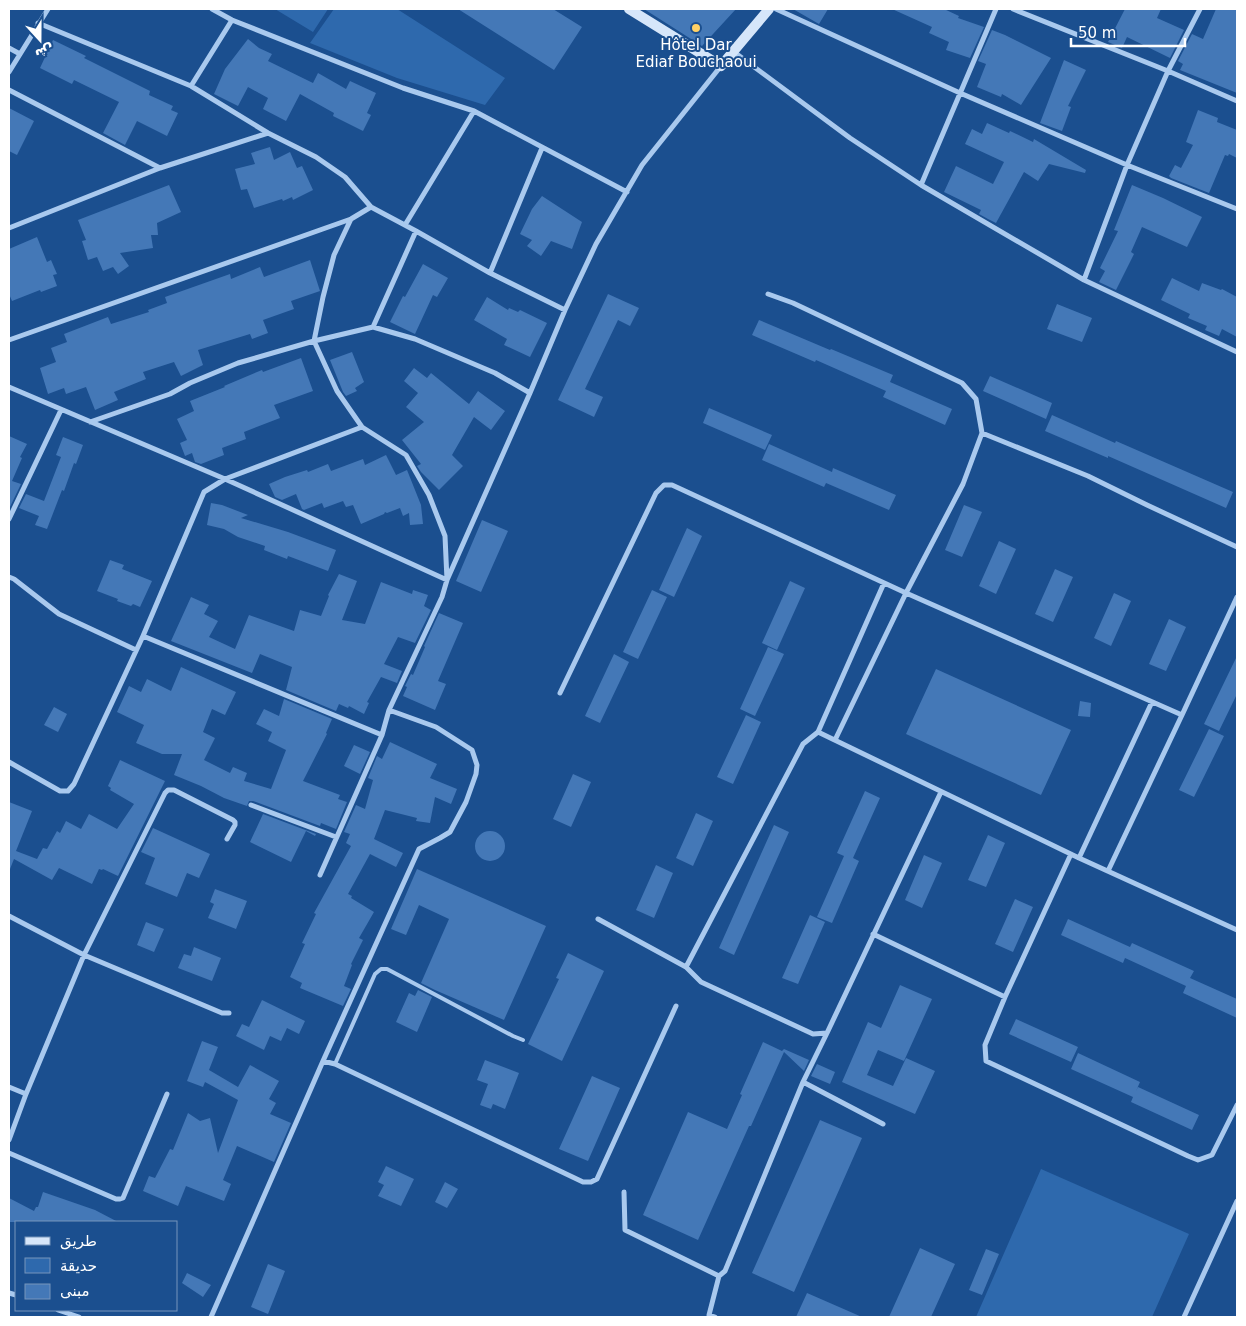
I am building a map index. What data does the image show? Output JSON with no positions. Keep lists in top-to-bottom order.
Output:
{
  "places": ["Hôtel Dar Ediaf Bouchaoui"],
  "legend": ["طريق", "حديقة", "مبنى"],
  "scale_bar": "50 m",
  "north": "bottom"
}
